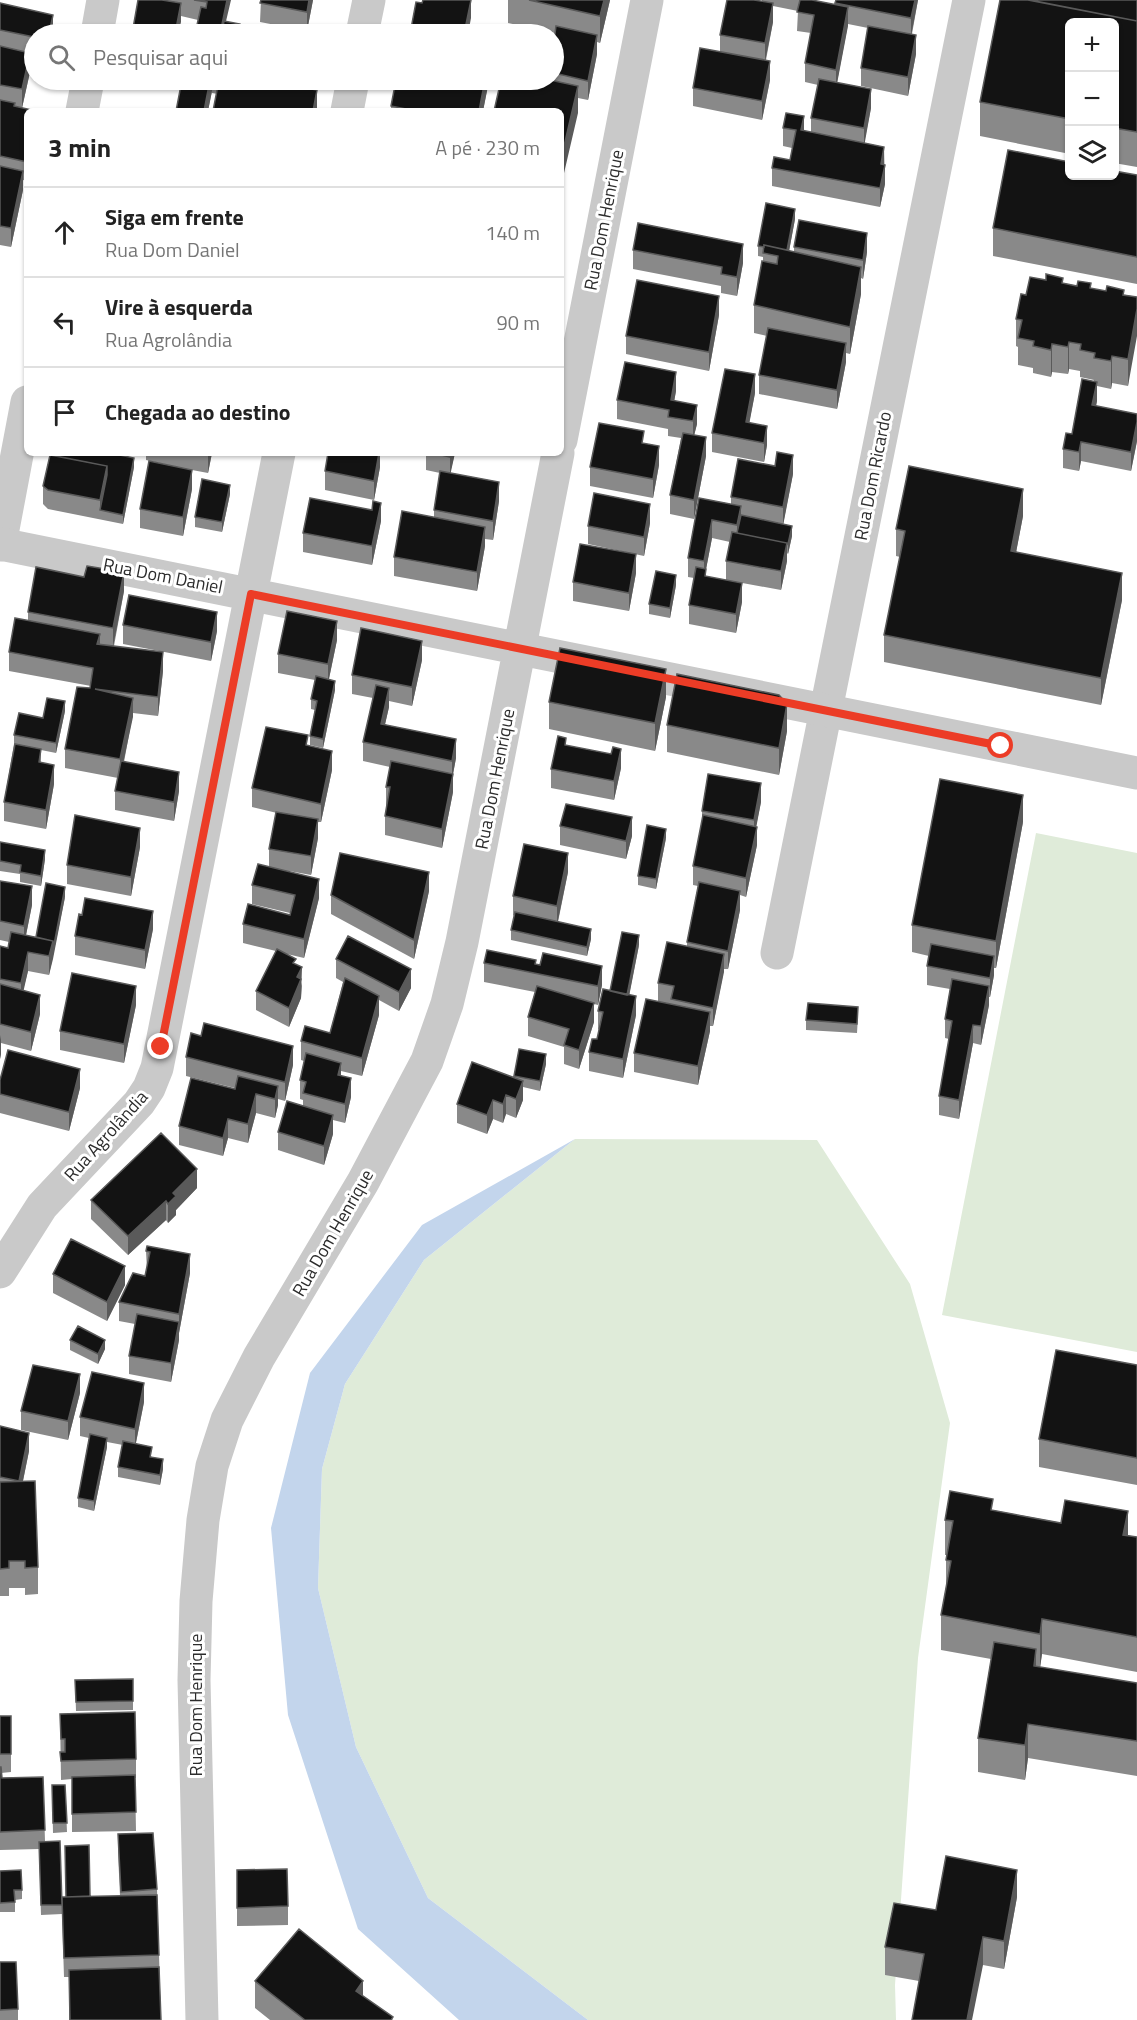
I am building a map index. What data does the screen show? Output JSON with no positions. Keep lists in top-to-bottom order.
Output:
{
  "streets": {
    "street": [
      "Rua Dom Henrique",
      "Rua Dom Ricardo",
      "Rua Dom Daniel",
      "Rua Agrolândia"
    ]
  },
  "crossings": [
    ["Rua Dom Henrique", "Rua Dom Daniel"],
    ["Rua Dom Ricardo", "Rua Dom Daniel"],
    ["Rua Dom Daniel", "Rua Agrolândia"]
  ],
  "page": {
    "map_buttons": ["+", "−"],
    "search": "Pesquisar aqui",
    "heading": ["3 min", "A pé · 230 m"],
    "list": [
      ["Siga em frente", "Rua Dom Daniel", "140 m"],
      ["Vire à esquerda", "Rua Agrolândia", "90 m"],
      "Chegada ao destino"
    ]
  }
}
